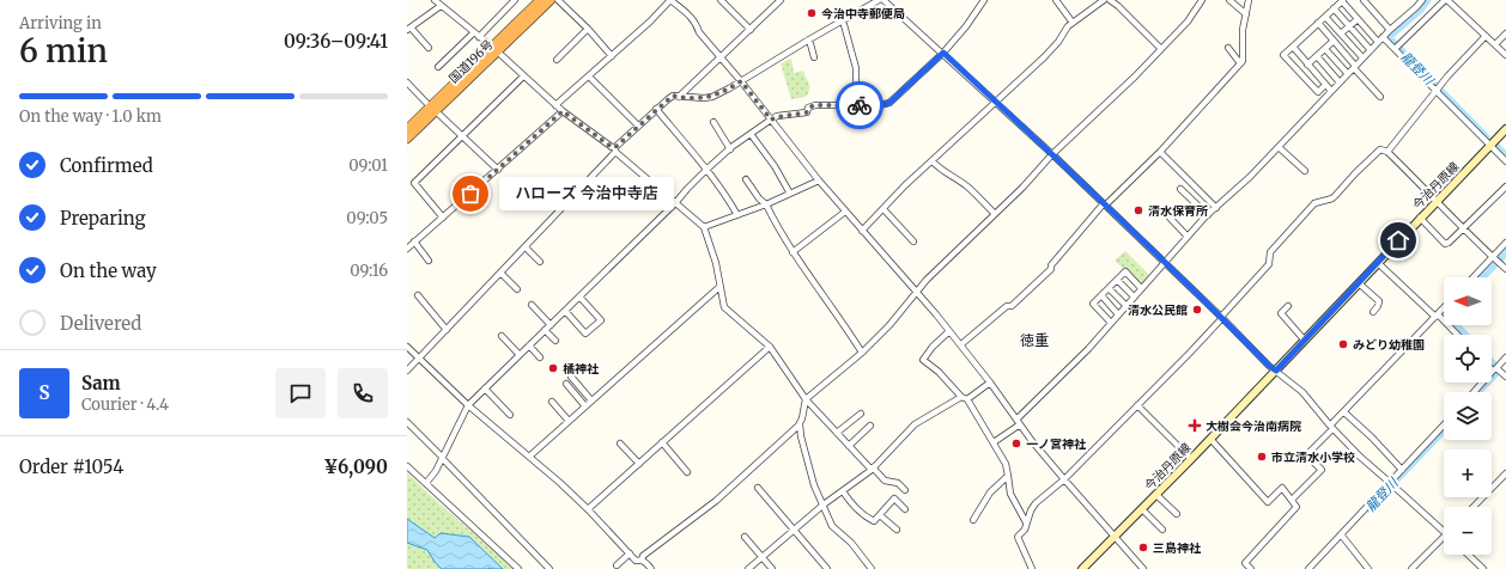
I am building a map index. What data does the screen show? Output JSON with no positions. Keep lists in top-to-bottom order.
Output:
{
  "streets": {
    "highway": ["国道196号"],
    "main road": ["今治丹原線"]
  },
  "districts": ["徳重"],
  "water": ["龍登川"],
  "places": {
    "other": [
      "今治中寺郵便局",
      "ハローズ 今治中寺店",
      "清水保育所",
      "清水公民館",
      "みどり幼稚園",
      "橘神社",
      "一ノ宮神社",
      "市立清水小学校",
      "三島神社"
    ],
    "health": ["大樹会今治南病院"]
  },
  "north": "left",
  "page": {
    "heading": ["6 min", "Arriving in", "09:36–09:41"],
    "panel": [
      "Sam",
      "Courier · 4.4",
      "Order #1054",
      "¥6,090"
    ],
    "bar": "On the way · 1.0 km",
    "list": [
      ["Confirmed", "09:01"],
      ["Preparing", "09:05"],
      ["On the way", "09:16"],
      "Delivered"
    ],
    "bubble": "ハローズ 今治中寺店",
    "map_buttons": ["+", "−"],
    "round": "S"
  }
}
